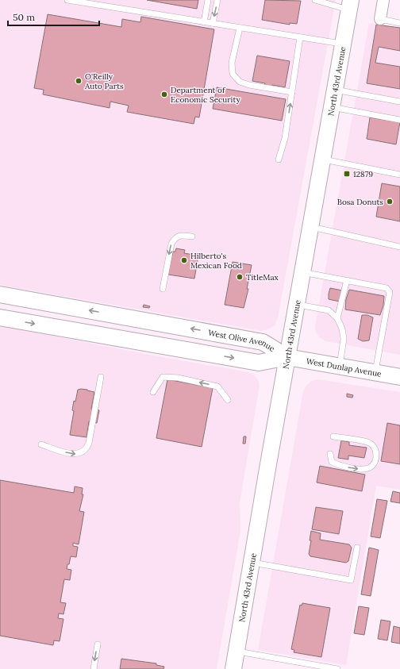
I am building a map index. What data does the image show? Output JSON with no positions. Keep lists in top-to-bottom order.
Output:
{
  "streets": {
    "main road": ["North 43rd Avenue", "West Olive Avenue", "West Dunlap Avenue"]
  },
  "crossings": [
    ["North 43rd Avenue", "West Olive Avenue"],
    ["North 43rd Avenue", "West Dunlap Avenue"],
    ["West Olive Avenue", "West Dunlap Avenue"]
  ],
  "places": {
    "other": [
      "O'Reilly Auto Parts",
      "Department of Economic Security",
      "Bosa Donuts",
      "Hilberto's Mexican Food",
      "TitleMax"
    ],
    "transit": ["12879"]
  },
  "scale_bar": "50 m"
}
